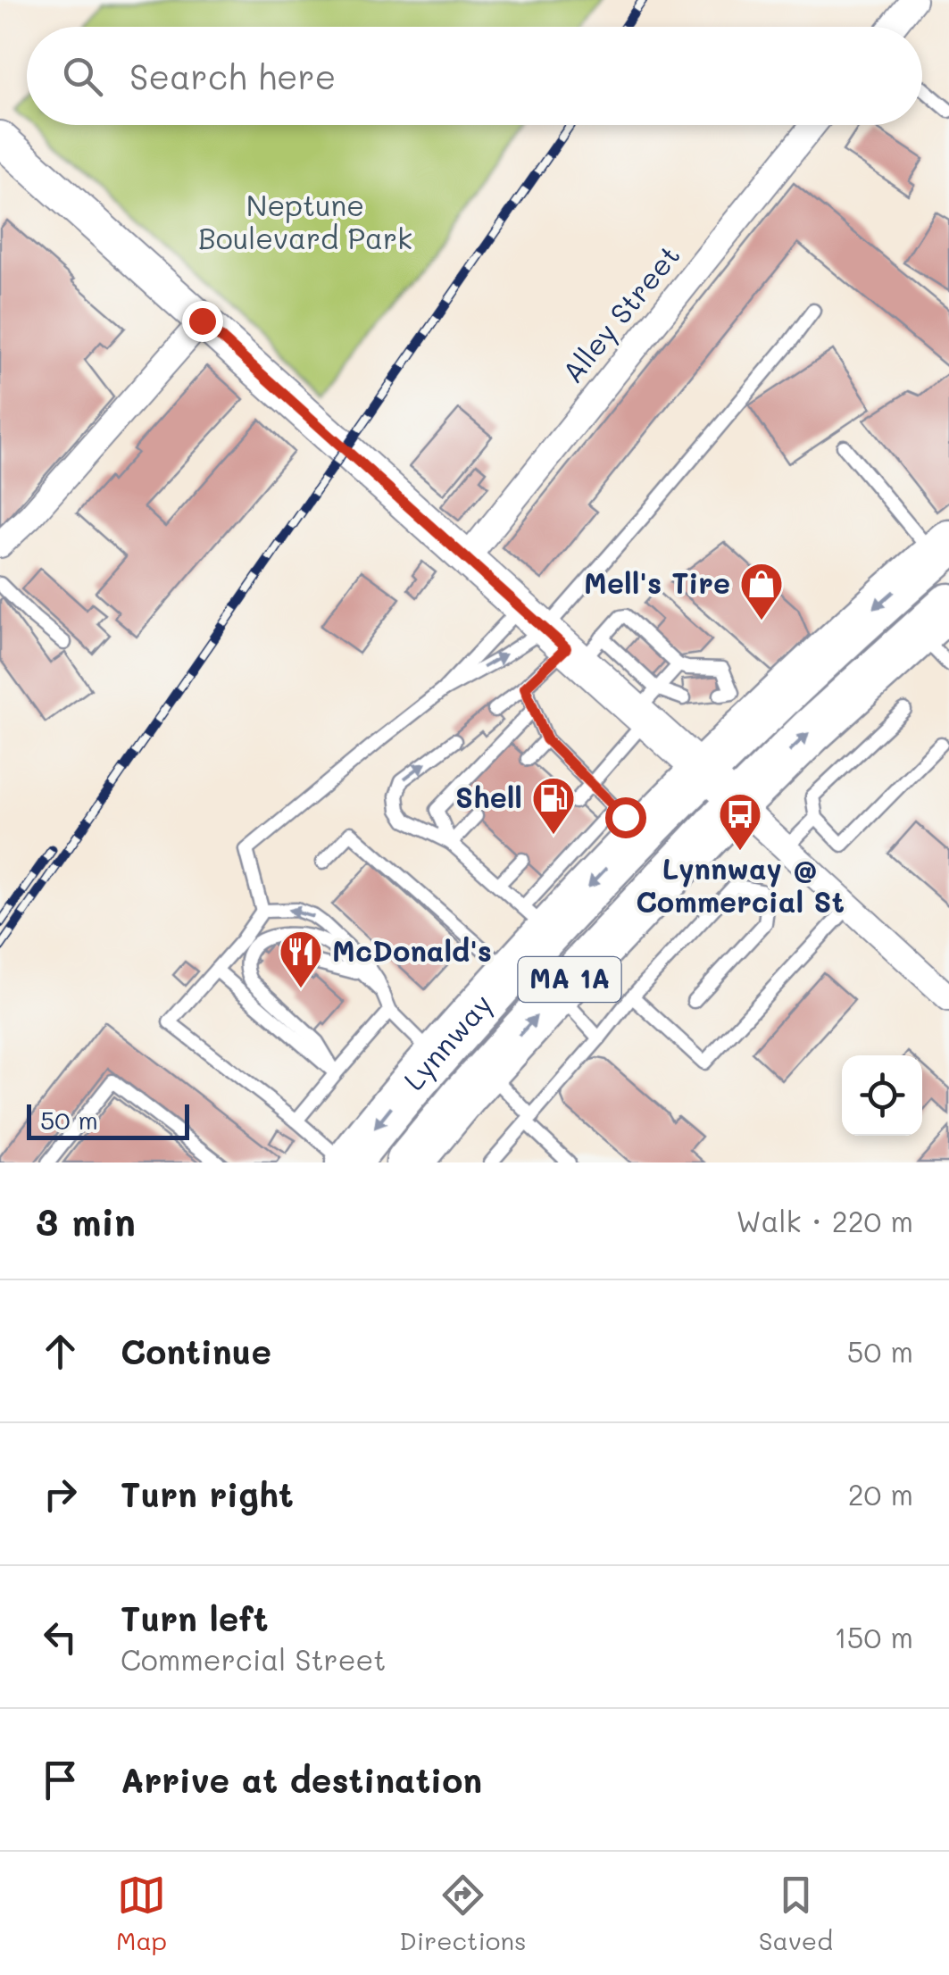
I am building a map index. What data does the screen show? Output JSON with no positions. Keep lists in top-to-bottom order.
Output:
{
  "streets": {
    "highway": ["MA 1A", "Lynnway"],
    "street": ["Alley Street"]
  },
  "parks": ["Neptune Boulevard Park"],
  "places": {
    "shop": ["Mell's Tire"],
    "fuel station": ["Shell"],
    "bus stop": ["Lynnway @ Commercial St"],
    "restaurant": ["McDonald's"]
  },
  "scale_bar": "50 m",
  "page": {
    "search": "Search here",
    "scale": "50 m",
    "heading": ["3 min", "Walk · 220 m"],
    "list": [
      ["Continue", "50 m"],
      ["Turn right", "20 m"],
      ["Turn left", "Commercial Street", "150 m"],
      "Arrive at destination"
    ],
    "nav": ["Map", "Directions", "Saved"]
  }
}
